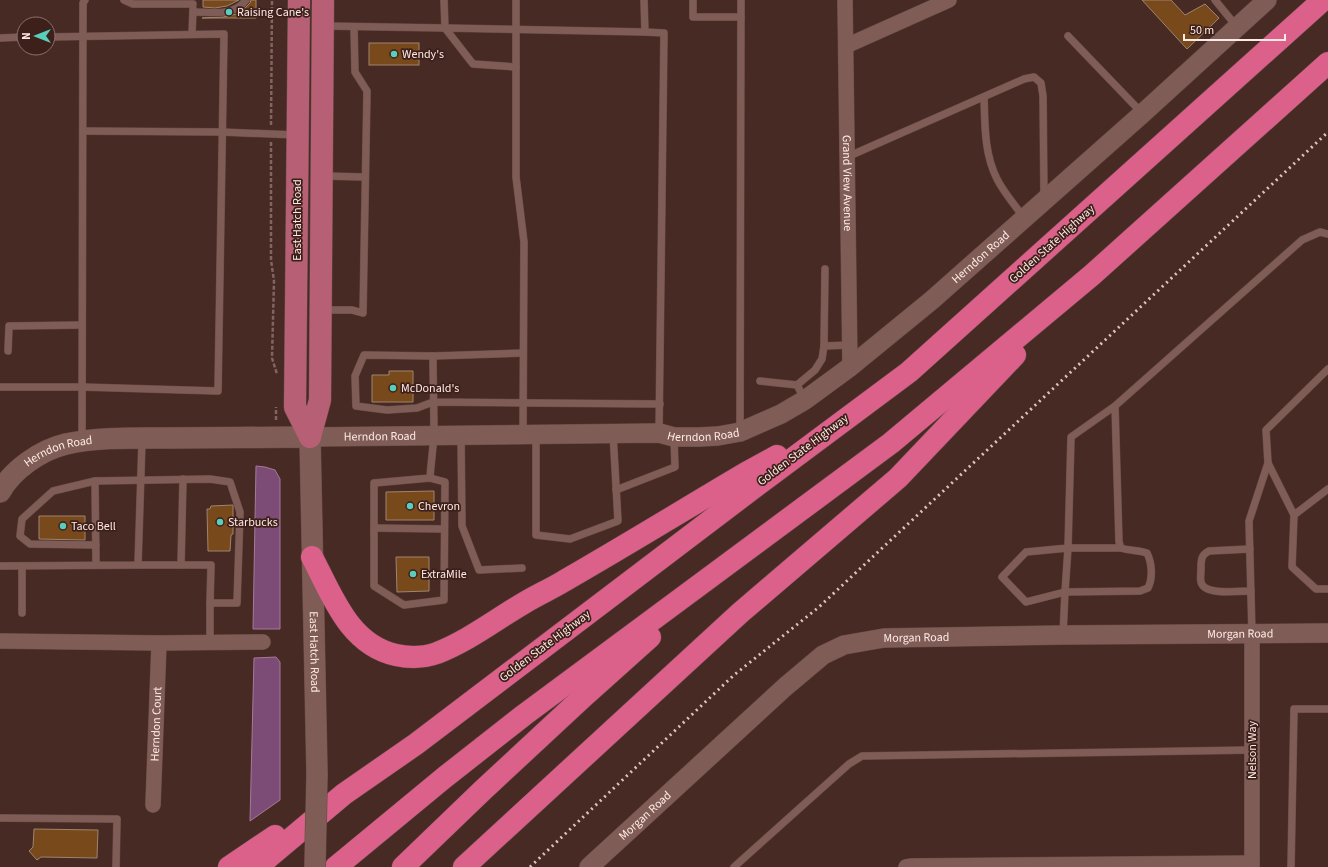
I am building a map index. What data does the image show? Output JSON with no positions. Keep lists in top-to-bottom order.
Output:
{
  "streets": {
    "highway": ["Golden State Highway"],
    "main road": ["East Hatch Road", "Herndon Road"],
    "street": [
      "Grand View Avenue",
      "Morgan Road",
      "Herndon Court",
      "Nelson Way"
    ]
  },
  "crossings": [
    ["Grand View Avenue", "Herndon Road"],
    ["East Hatch Road", "Herndon Road"],
    ["Morgan Road", "Nelson Way"]
  ],
  "places": [
    "Raising Cane's",
    "Wendy's",
    "McDonald's",
    "Chevron",
    "Starbucks",
    "Taco Bell",
    "ExtraMile"
  ],
  "scale_bar": "50 m",
  "north": "left"
}
